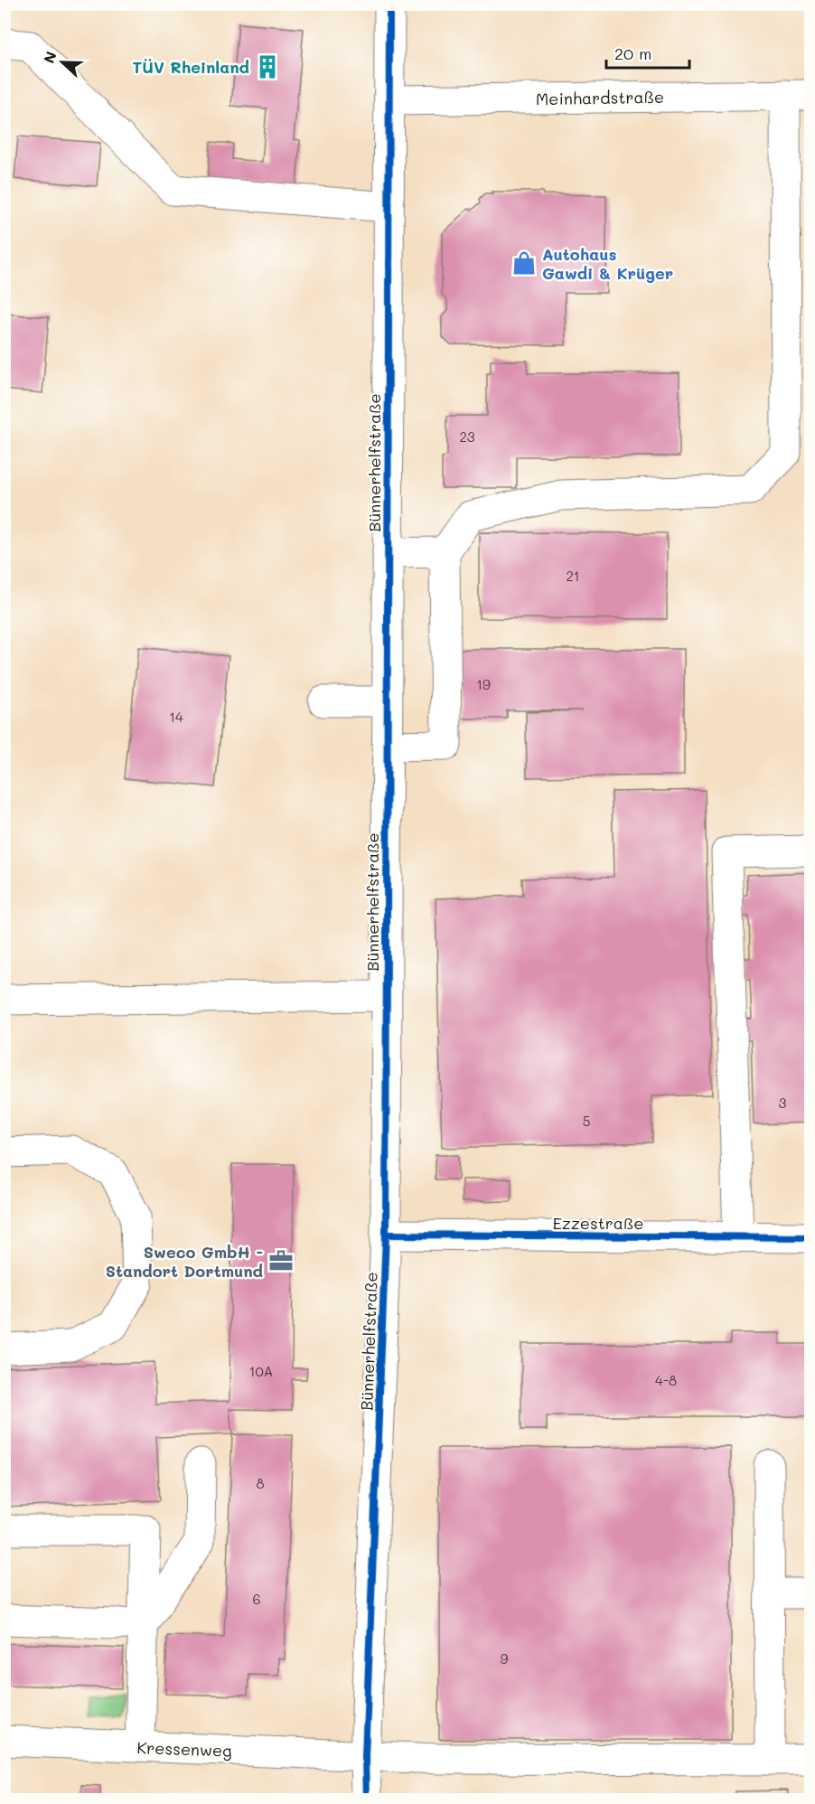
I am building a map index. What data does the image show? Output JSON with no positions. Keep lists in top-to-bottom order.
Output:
{
  "streets": {
    "street": [
      "Meinhardstraße",
      "Bünnerhelfstraße",
      "Ezzestraße",
      "Kressenweg"
    ]
  },
  "crossings": [
    ["Meinhardstraße", "Bünnerhelfstraße"],
    ["Bünnerhelfstraße", "Ezzestraße"],
    ["Bünnerhelfstraße", "Kressenweg"]
  ],
  "places": {
    "building": ["TÜV Rheinland"],
    "shop": ["Autohaus Gawdi & Krüger"],
    "office": ["Sweco GmbH - Standort Dortmund"]
  },
  "house_numbers": [
    "23",
    "21",
    "19",
    "14",
    "3",
    "5",
    "10A",
    "4-8",
    "8",
    "6",
    "9"
  ],
  "scale_bar": "20 m",
  "north": "left"
}
